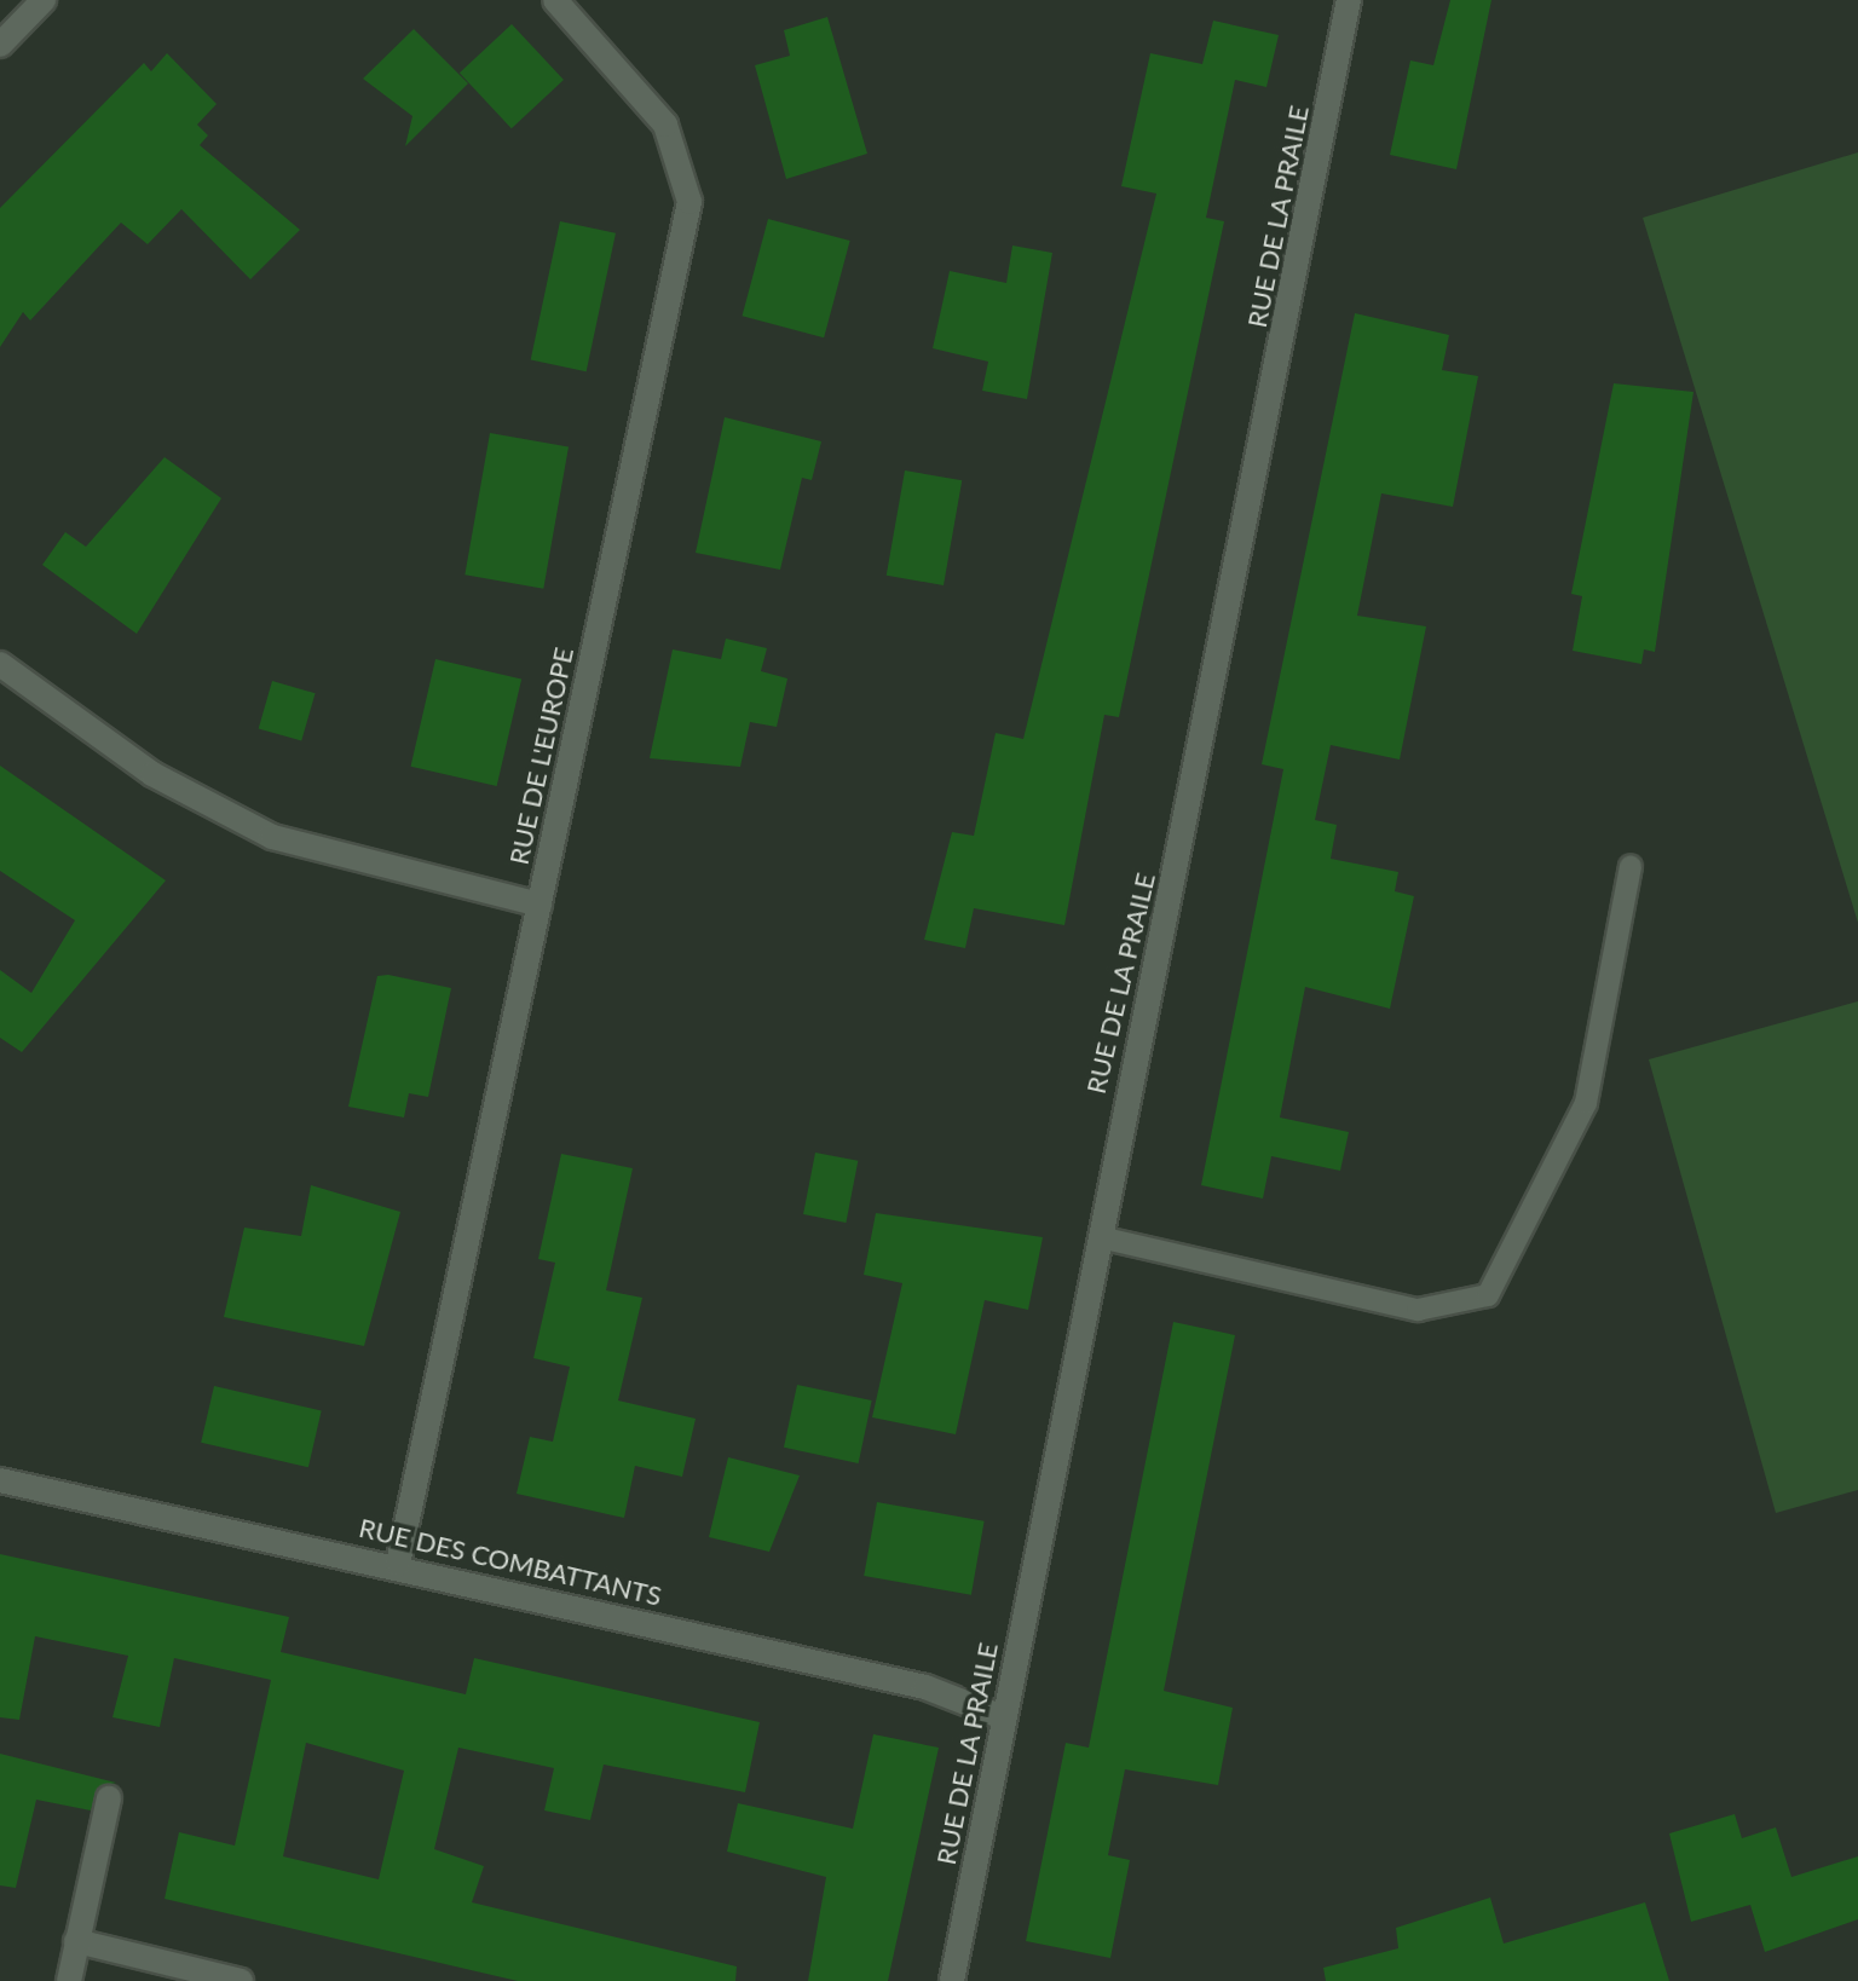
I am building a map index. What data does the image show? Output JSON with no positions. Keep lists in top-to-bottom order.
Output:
{
  "streets": {
    "street": ["RUE DE LA PRAILE", "RUE DE L'EUROPE", "RUE DES COMBATTANTS"]
  },
  "crossings": [
    ["RUE DE LA PRAILE", "RUE DES COMBATTANTS"],
    ["RUE DE L'EUROPE", "RUE DES COMBATTANTS"]
  ]
}
